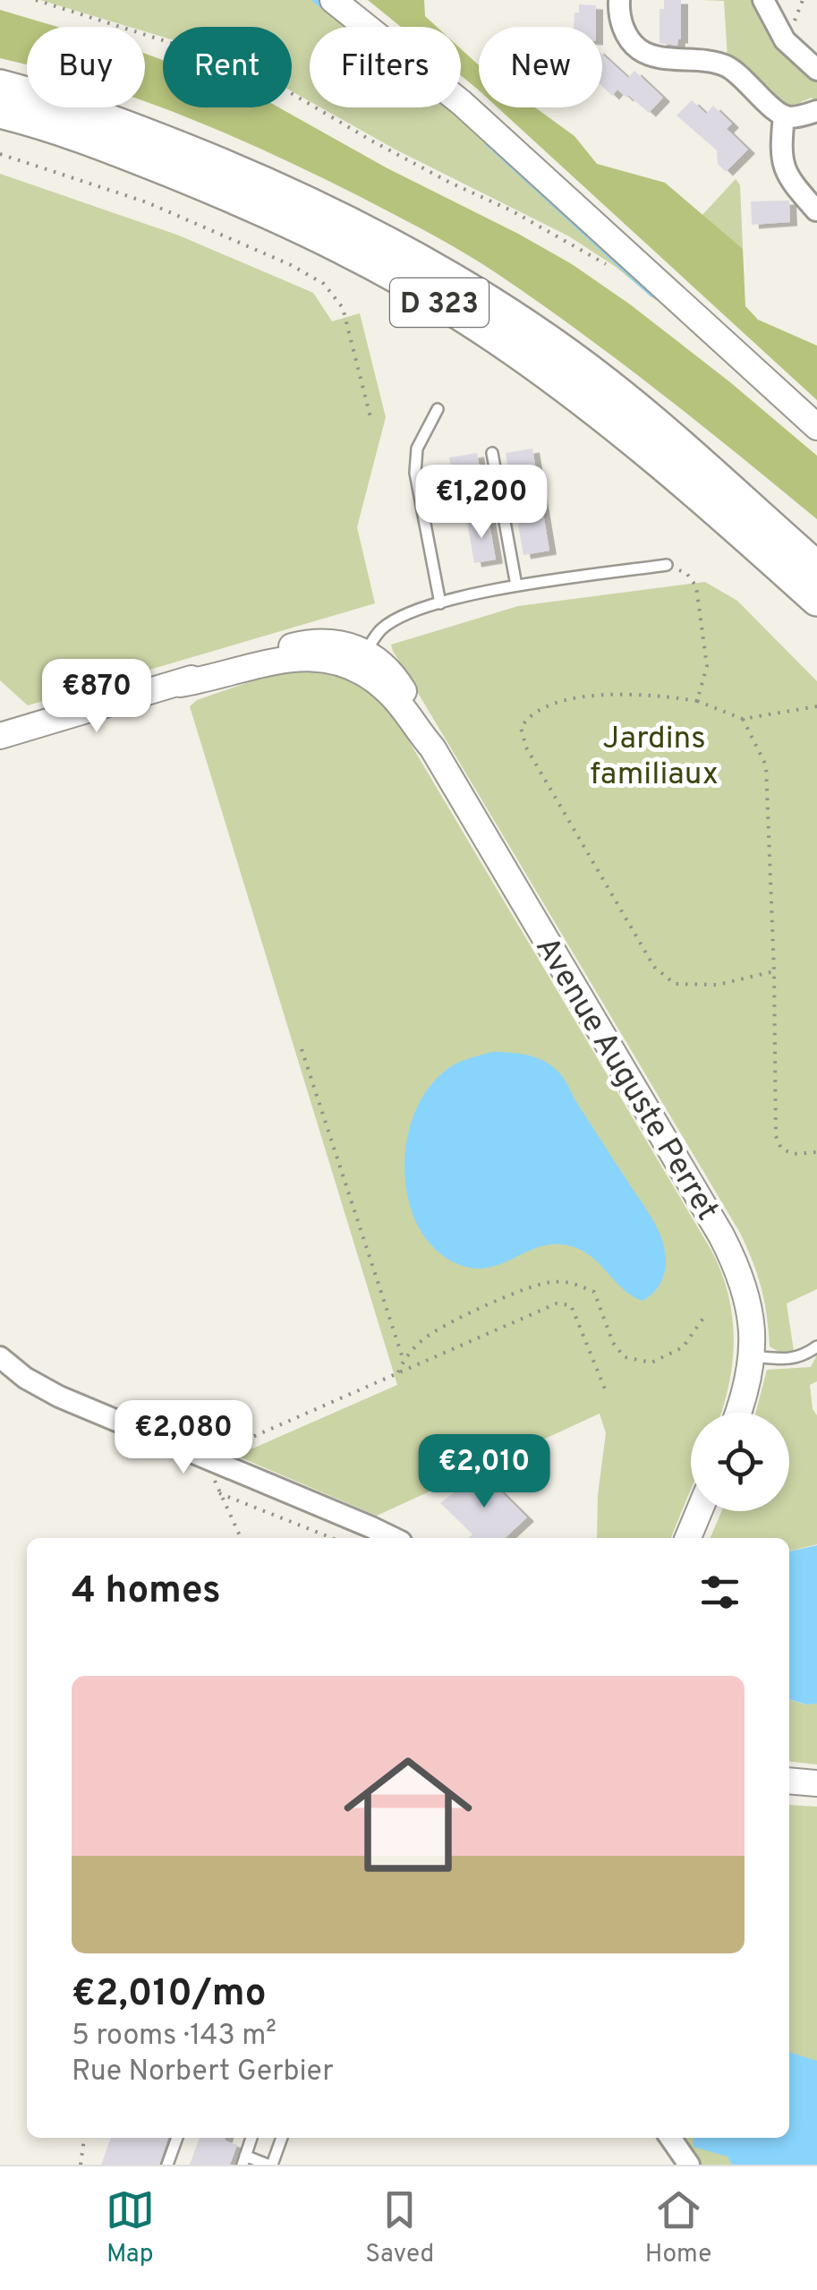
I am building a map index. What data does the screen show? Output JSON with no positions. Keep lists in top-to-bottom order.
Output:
{
  "streets": {
    "highway": ["D 323"],
    "street": ["Avenue Auguste Perret"]
  },
  "parks": ["Jardins familiaux"],
  "page": {
    "chip": [
      "Buy",
      "Rent",
      "Filters",
      "New"
    ],
    "price": [
      "€1,200",
      "€870",
      "€2,080",
      "€2,010"
    ],
    "heading": "4 homes",
    "list": [
      {
        "name": "€2,010/mo",
        "note": "5 rooms · 143 m² · Rue Norbert Gerbier"
      }
    ],
    "tabs": ["Map", "Saved", "Home"]
  }
}
